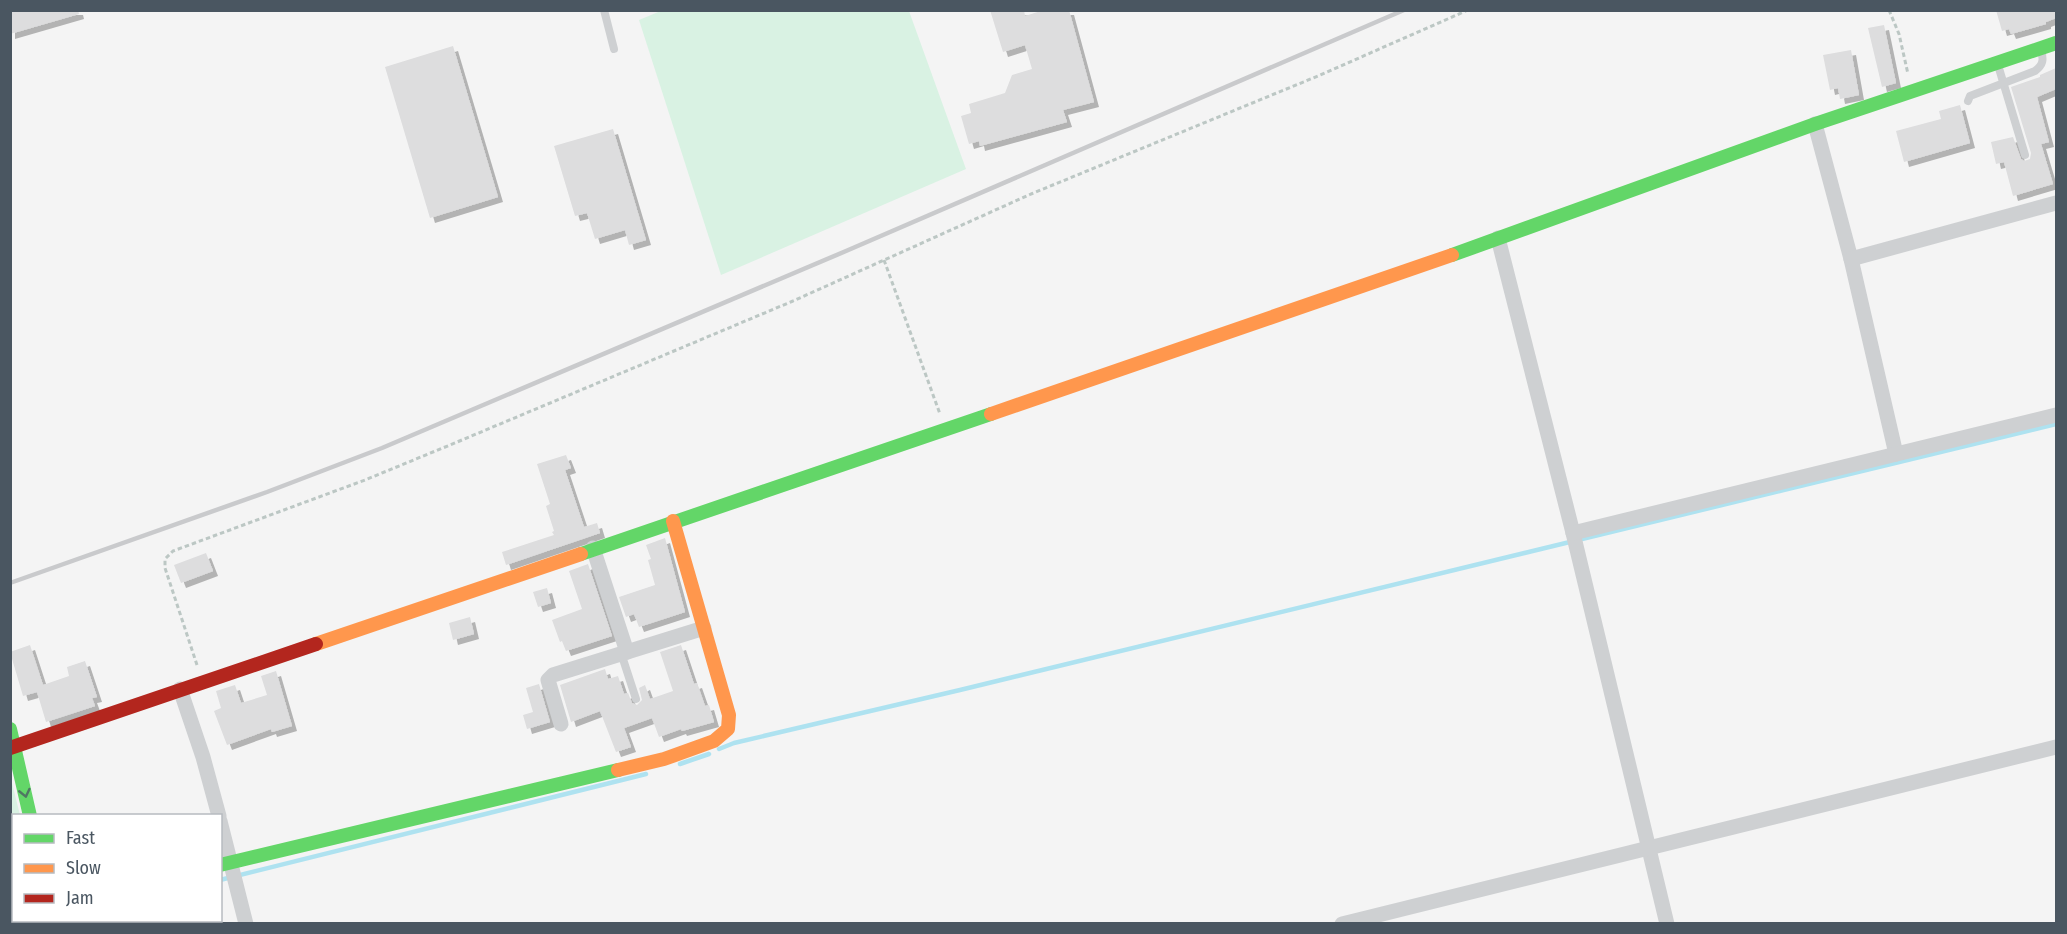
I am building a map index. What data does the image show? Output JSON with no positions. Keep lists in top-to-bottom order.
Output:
{
  "legend": ["Fast", "Slow", "Jam"]
}
